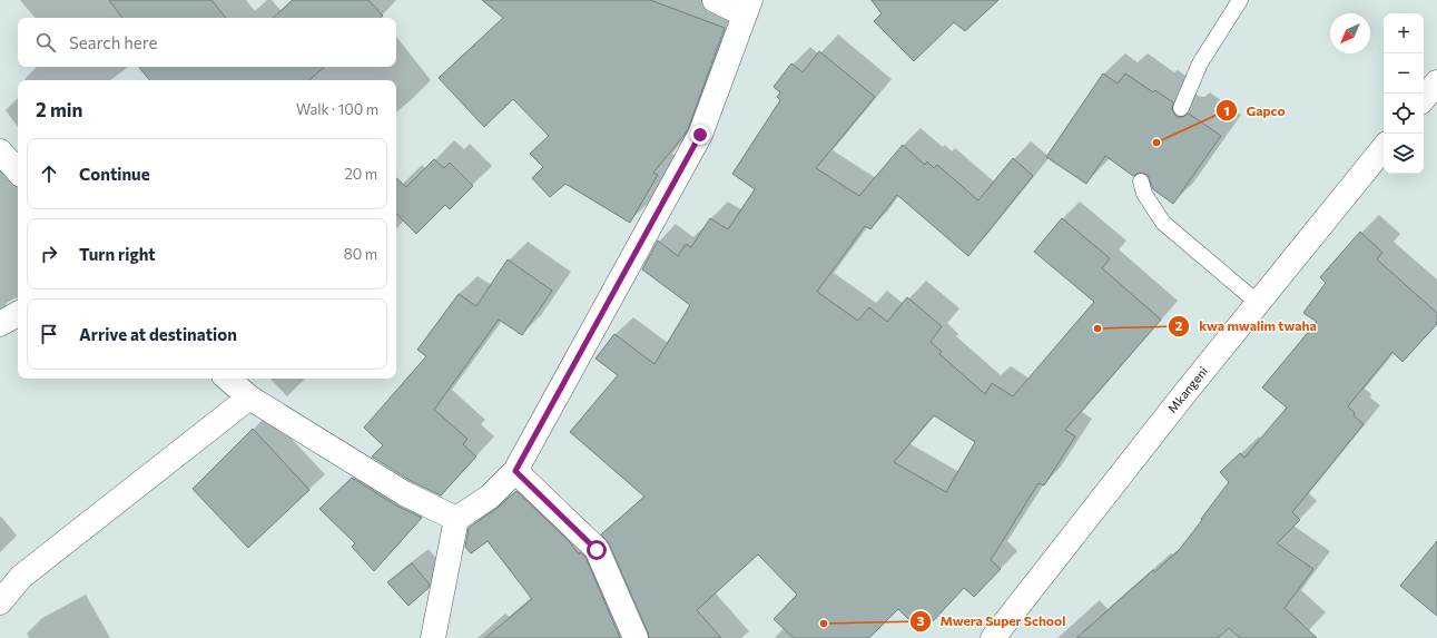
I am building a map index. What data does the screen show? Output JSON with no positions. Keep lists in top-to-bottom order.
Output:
{
  "streets": {
    "street": ["Mkangeni"]
  },
  "places": ["Gapco", "kwa mwalim twaha", "Mwera Super School"],
  "north": "bottom left",
  "page": {
    "map_buttons": ["+", "−"],
    "search": "Search here",
    "heading": ["2 min", "Walk · 100 m"],
    "list": [
      ["Continue", "20 m"],
      ["Turn right", "80 m"],
      "Arrive at destination"
    ]
  }
}
